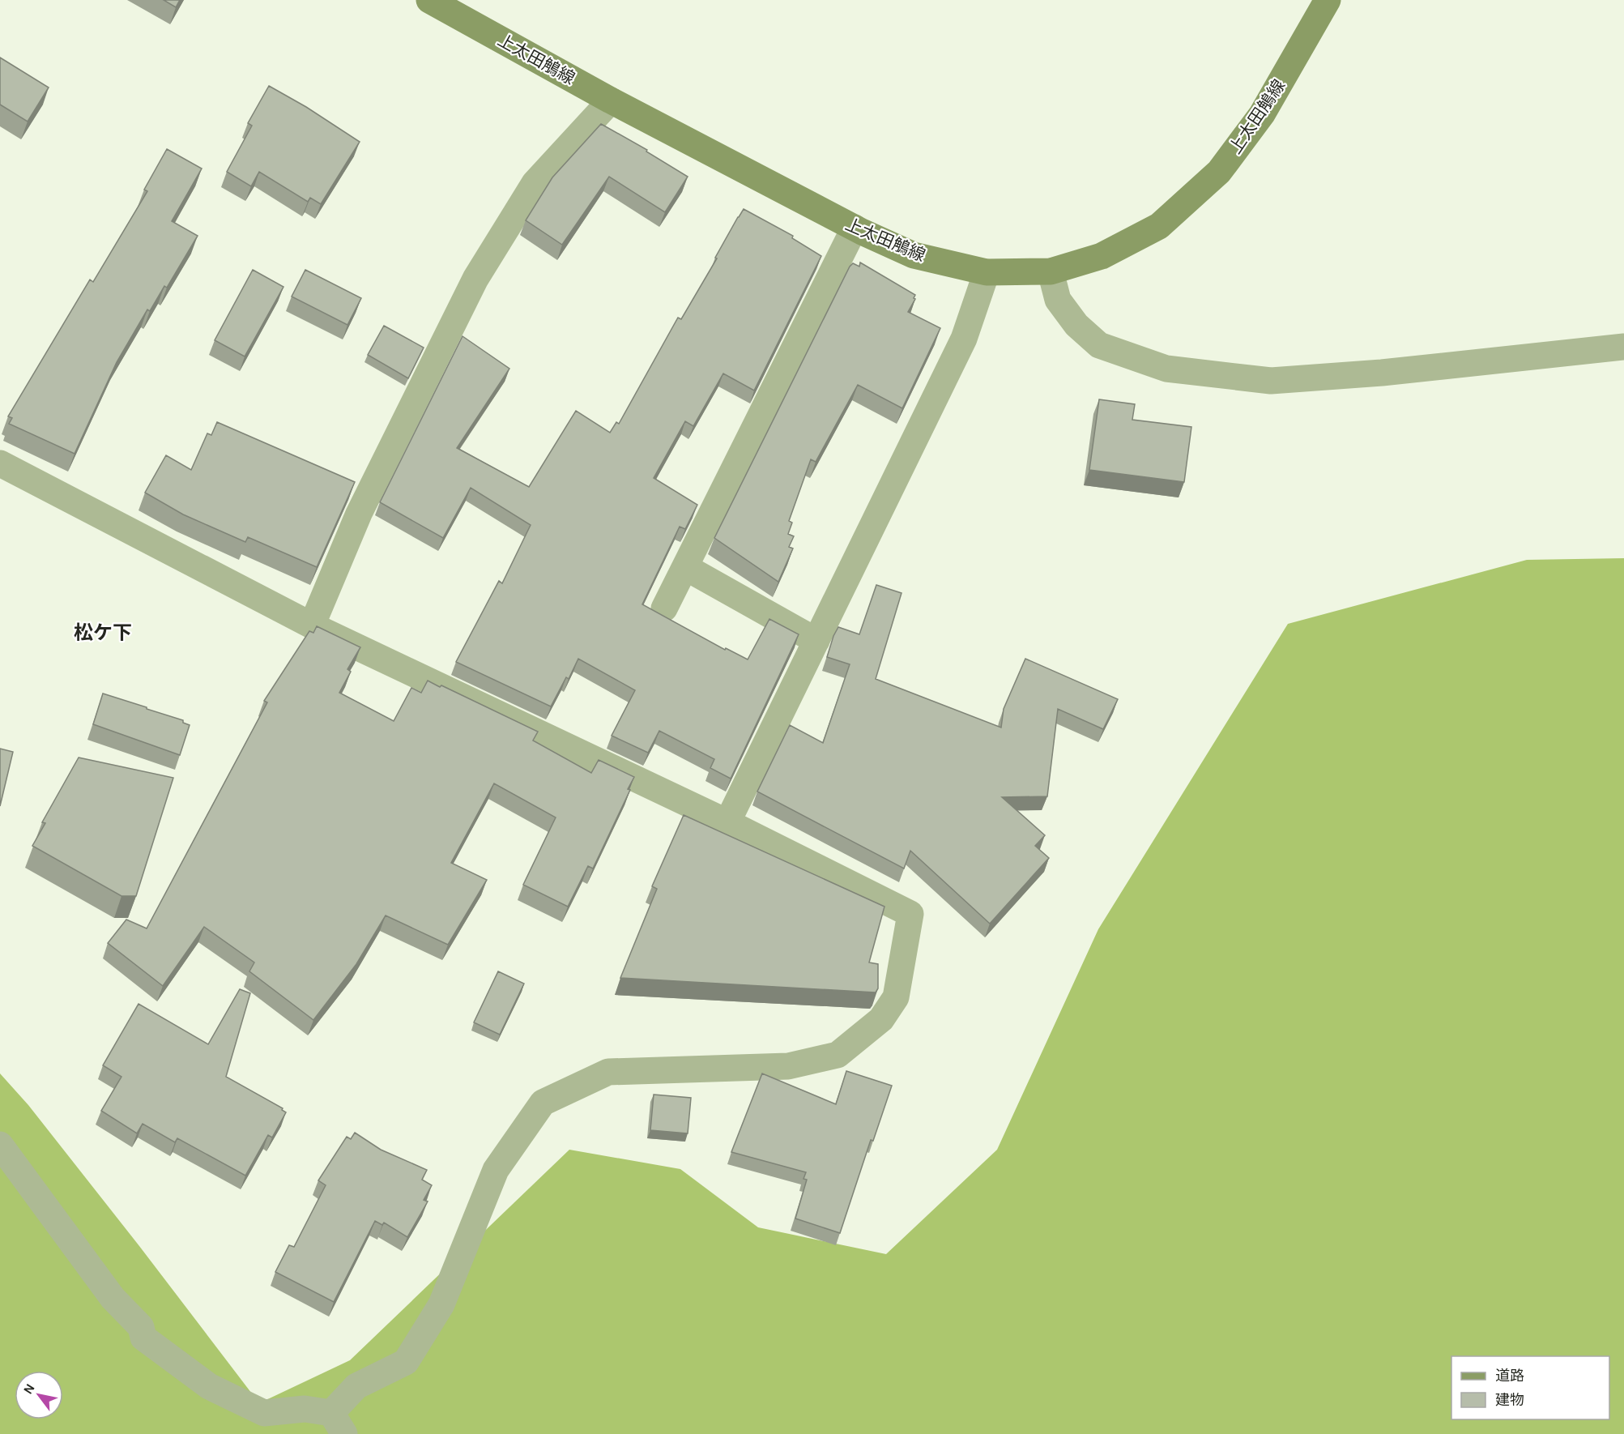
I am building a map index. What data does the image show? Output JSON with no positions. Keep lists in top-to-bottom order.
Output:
{
  "streets": {
    "main road": ["上太田鵤線"]
  },
  "districts": ["松ケ下"],
  "legend": ["道路", "建物"],
  "north": "top left"
}
